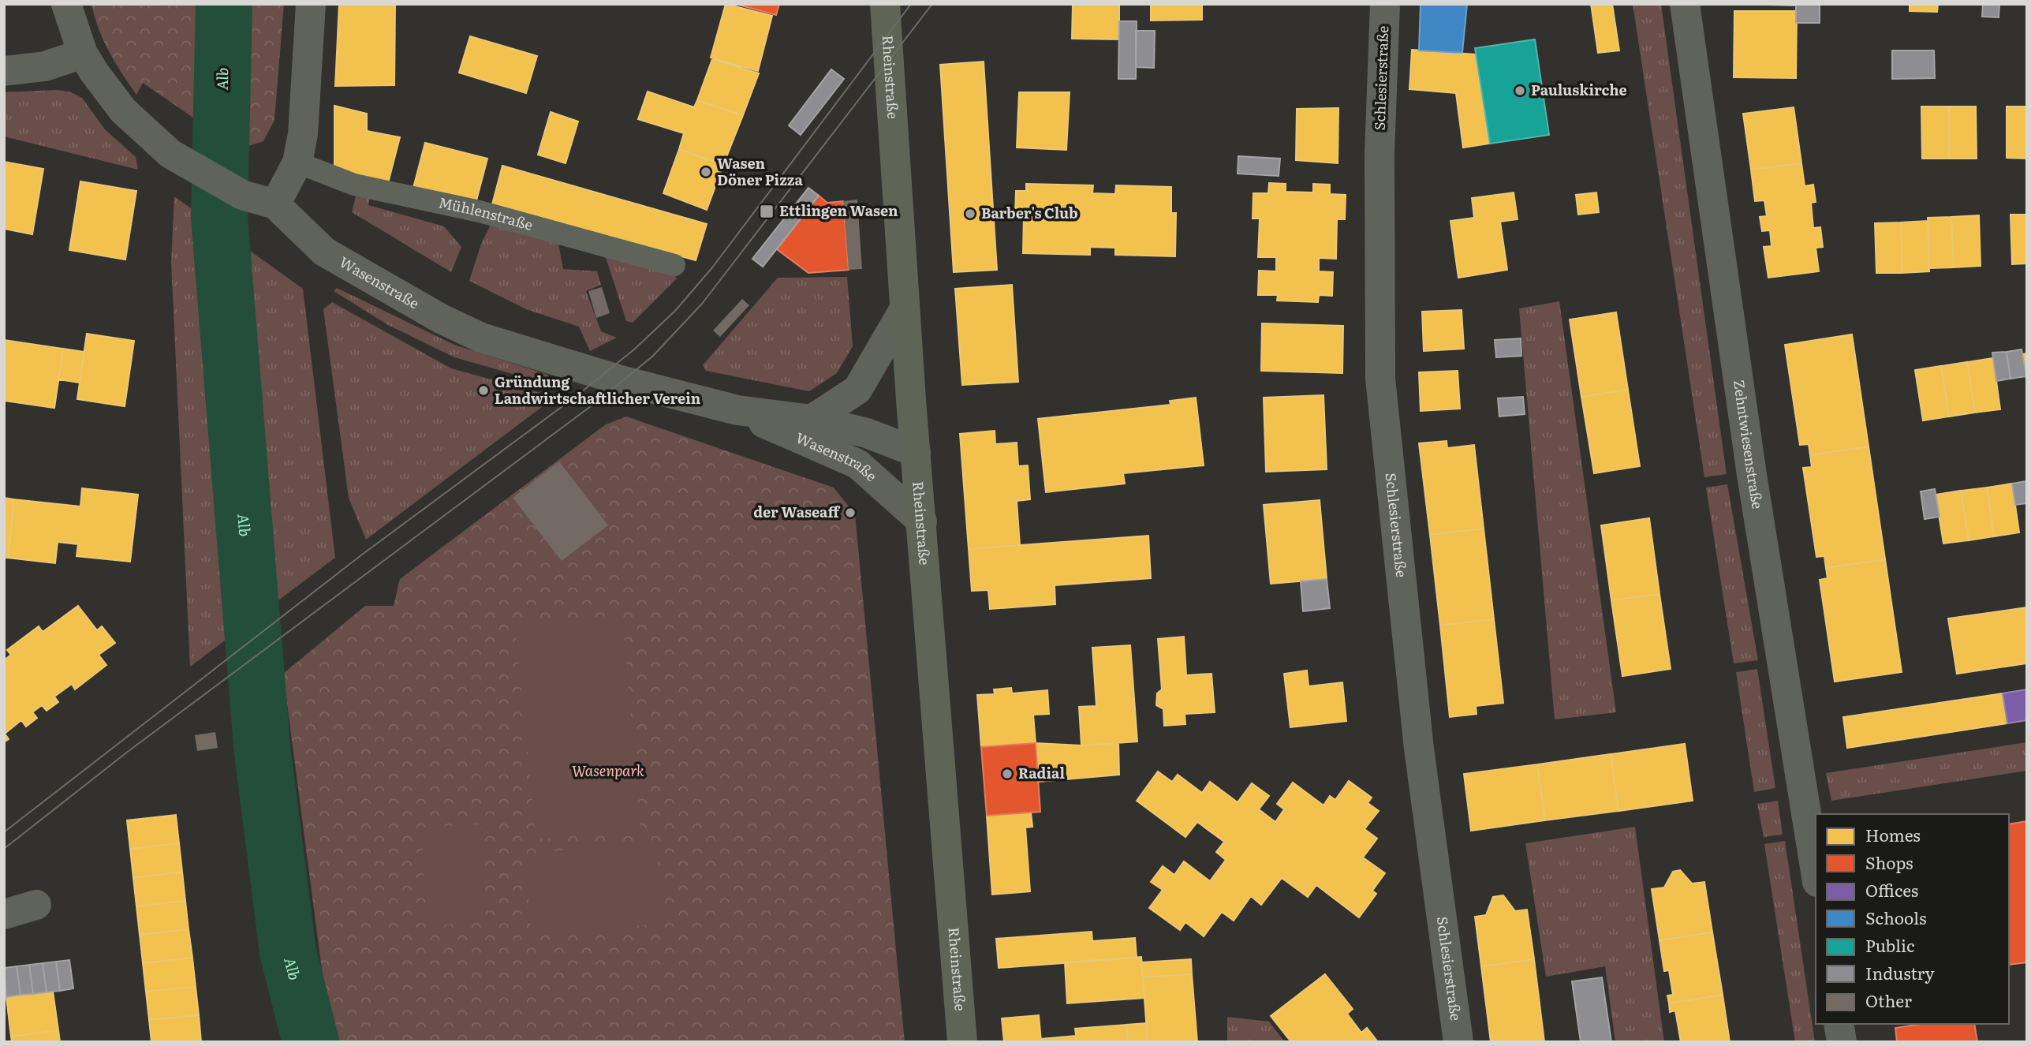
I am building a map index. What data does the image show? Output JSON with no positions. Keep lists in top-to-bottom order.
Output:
{
  "streets": {
    "main road": ["Rheinstraße"],
    "street": [
      "Schlesierstraße",
      "Mühlenstraße",
      "Wasenstraße",
      "Zehntwiesenstraße"
    ]
  },
  "crossings": [
    ["Rheinstraße", "Wasenstraße"]
  ],
  "water": ["Alb"],
  "parks": ["Wasenpark"],
  "places": {
    "other": [
      "Pauluskirche",
      "Wasen Döner Pizza",
      "Barber's Club",
      "Gründung Landwirtschaftlicher Verein",
      "der Waseaff",
      "Radial"
    ],
    "transit": ["Ettlingen Wasen"]
  },
  "legend": [
    "Homes",
    "Shops",
    "Offices",
    "Schools",
    "Public",
    "Industry",
    "Other"
  ]
}
